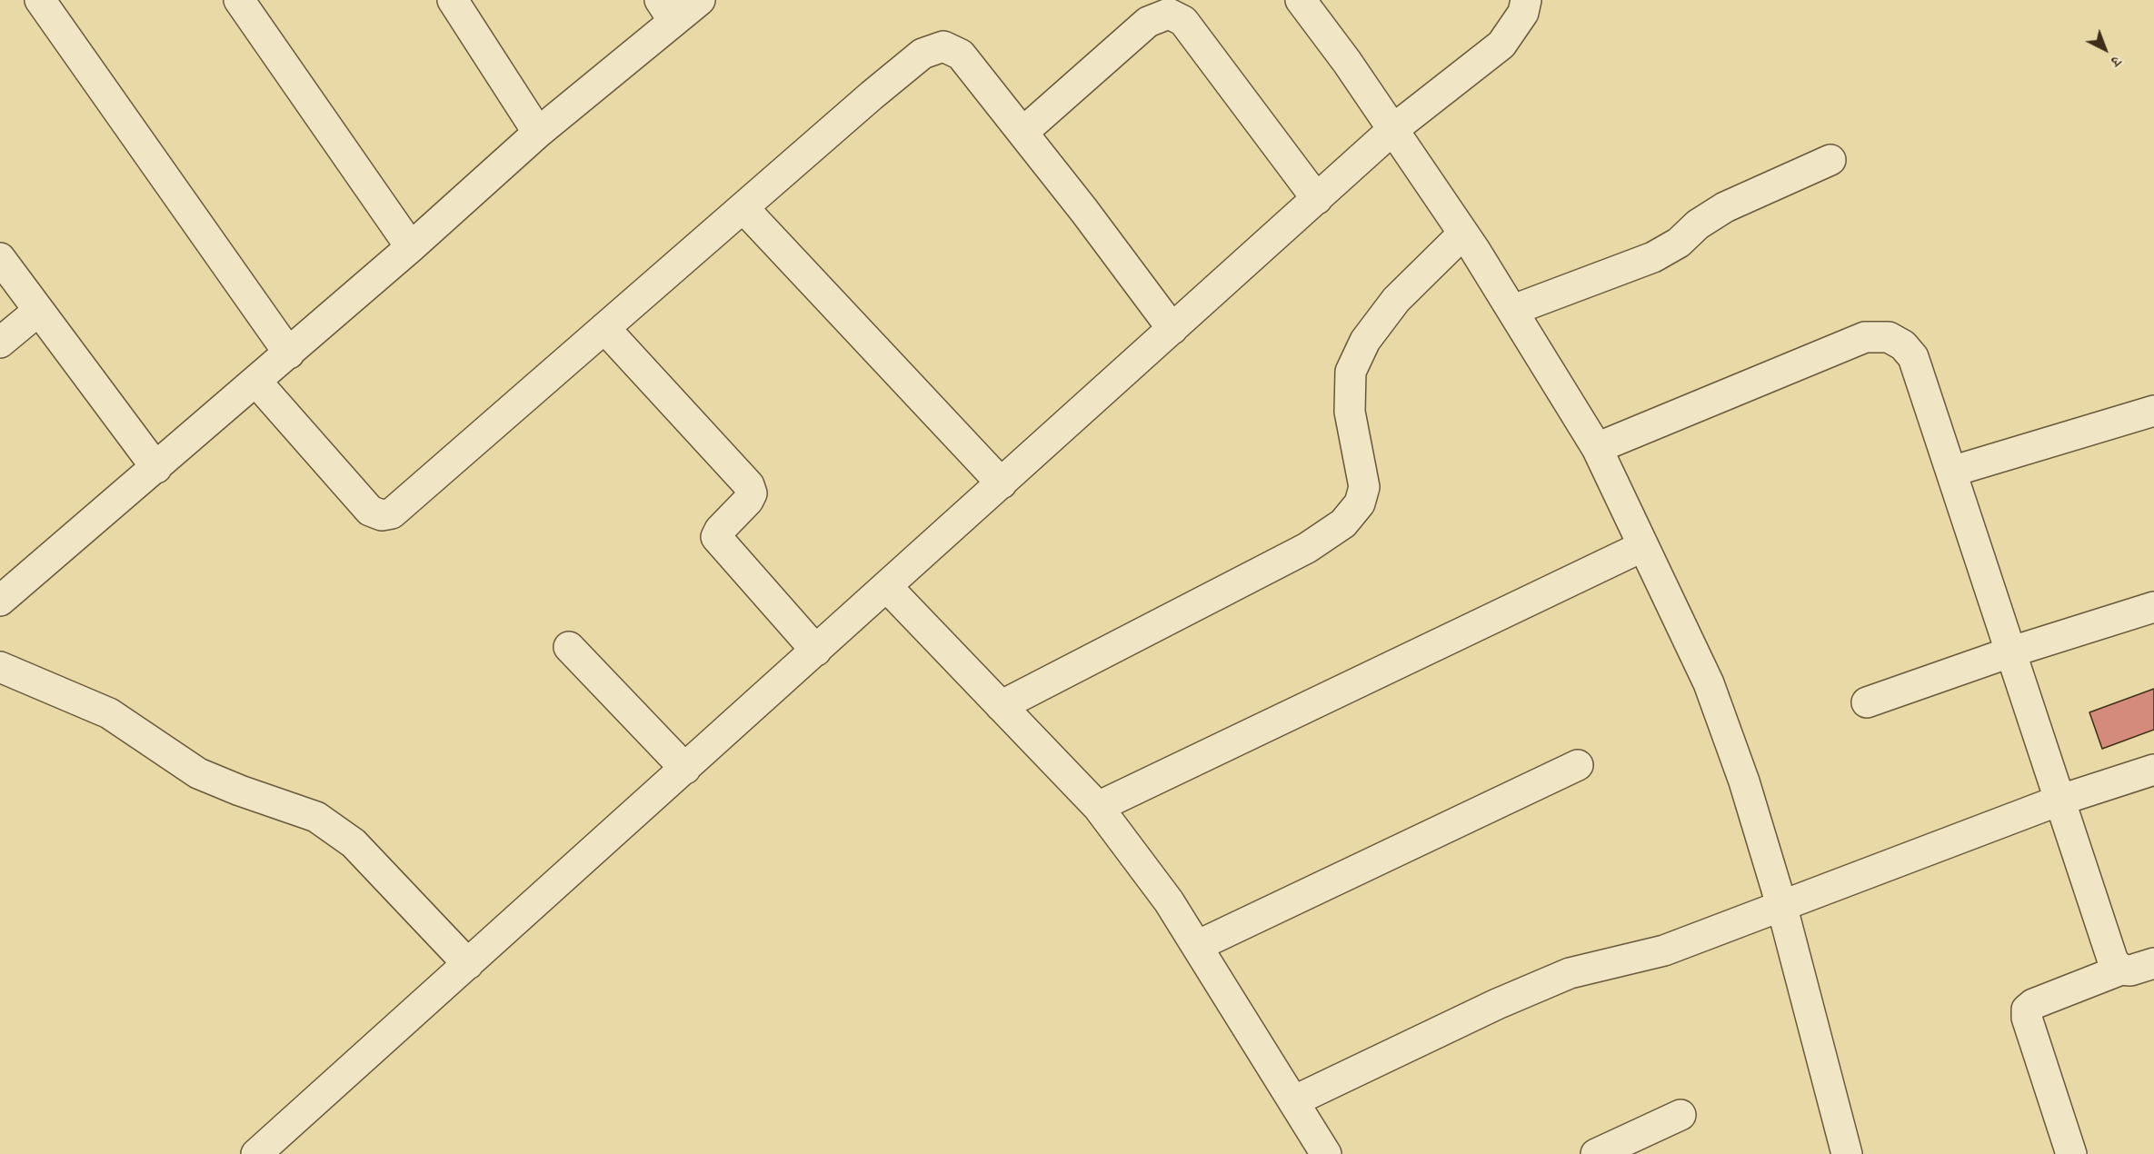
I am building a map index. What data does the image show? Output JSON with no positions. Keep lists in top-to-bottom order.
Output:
{
  "north": "bottom right"
}
